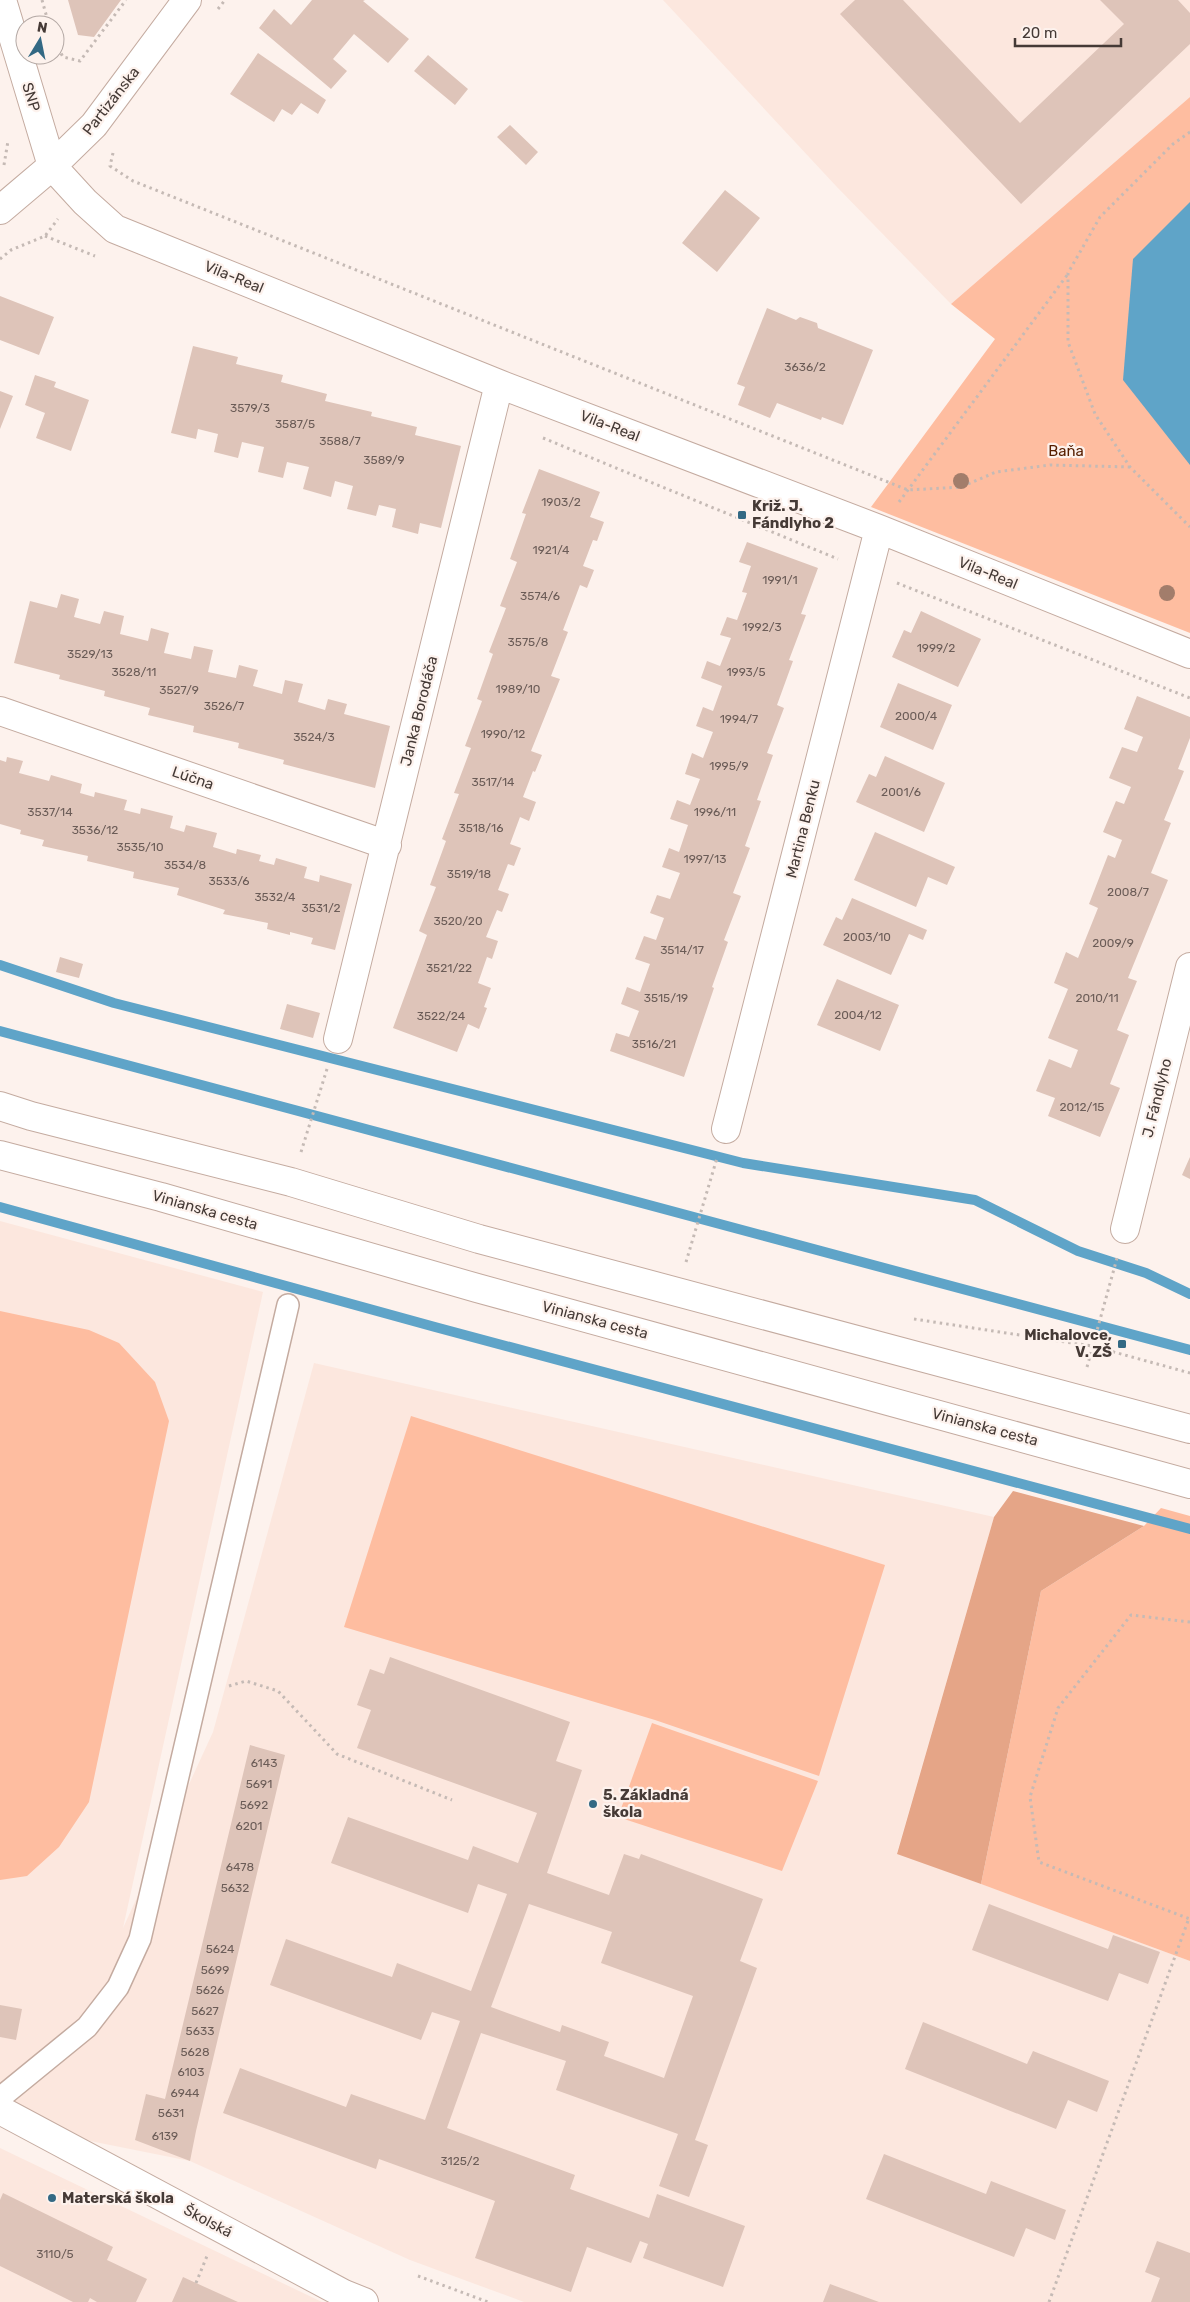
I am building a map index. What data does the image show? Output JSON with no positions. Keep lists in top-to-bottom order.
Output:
{
  "streets": {
    "street": [
      "SNP",
      "Partizánska",
      "Vila-Real",
      "Janka Borodáča",
      "Lúčna",
      "Martina Benku",
      "J. Fándlyho",
      "Vinianska cesta",
      "Školská"
    ]
  },
  "crossings": [
    ["SNP", "Partizánska"],
    ["SNP", "Vila-Real"],
    ["Partizánska", "Vila-Real"],
    ["Vila-Real", "Janka Borodáča"],
    ["Vila-Real", "Martina Benku"],
    ["Janka Borodáča", "Lúčna"]
  ],
  "parks": ["Baňa"],
  "places": {
    "transit": ["Križ. J. Fándlyho 2", "Michalovce, V. ZŠ"],
    "other": ["5. Základná škola", "Materská škola"]
  },
  "house_numbers": [
    "3636/2",
    "3579/3",
    "3587/5",
    "3588/7",
    "3589/9",
    "1903/2",
    "1921/4",
    "1991/1",
    "3574/6",
    "1992/3",
    "3575/8",
    "1999/2",
    "3529/13",
    "3528/11",
    "1993/5",
    "1989/10",
    "3527/9",
    "3526/7",
    "2000/4",
    "1994/7",
    "1990/12",
    "3524/3",
    "1995/9",
    "3517/14",
    "2001/6",
    "3537/14",
    "1996/11",
    "3518/16",
    "3536/12",
    "3535/10",
    "1997/13",
    "3534/8",
    "3519/18",
    "3533/6",
    "2008/7",
    "3532/4",
    "3531/2",
    "3520/20",
    "2003/10",
    "2009/9",
    "3514/17",
    "3521/22",
    "3515/19",
    "2010/11",
    "2004/12",
    "3522/24",
    "3516/21",
    "2012/15",
    "6143",
    "5691",
    "5692",
    "6201",
    "6478",
    "5632",
    "5624",
    "5699",
    "5626",
    "5627",
    "5633",
    "5628",
    "6103",
    "6944",
    "5631",
    "6139",
    "3125/2",
    "3110/5"
  ],
  "scale_bar": "20 m",
  "north": "top"
}
